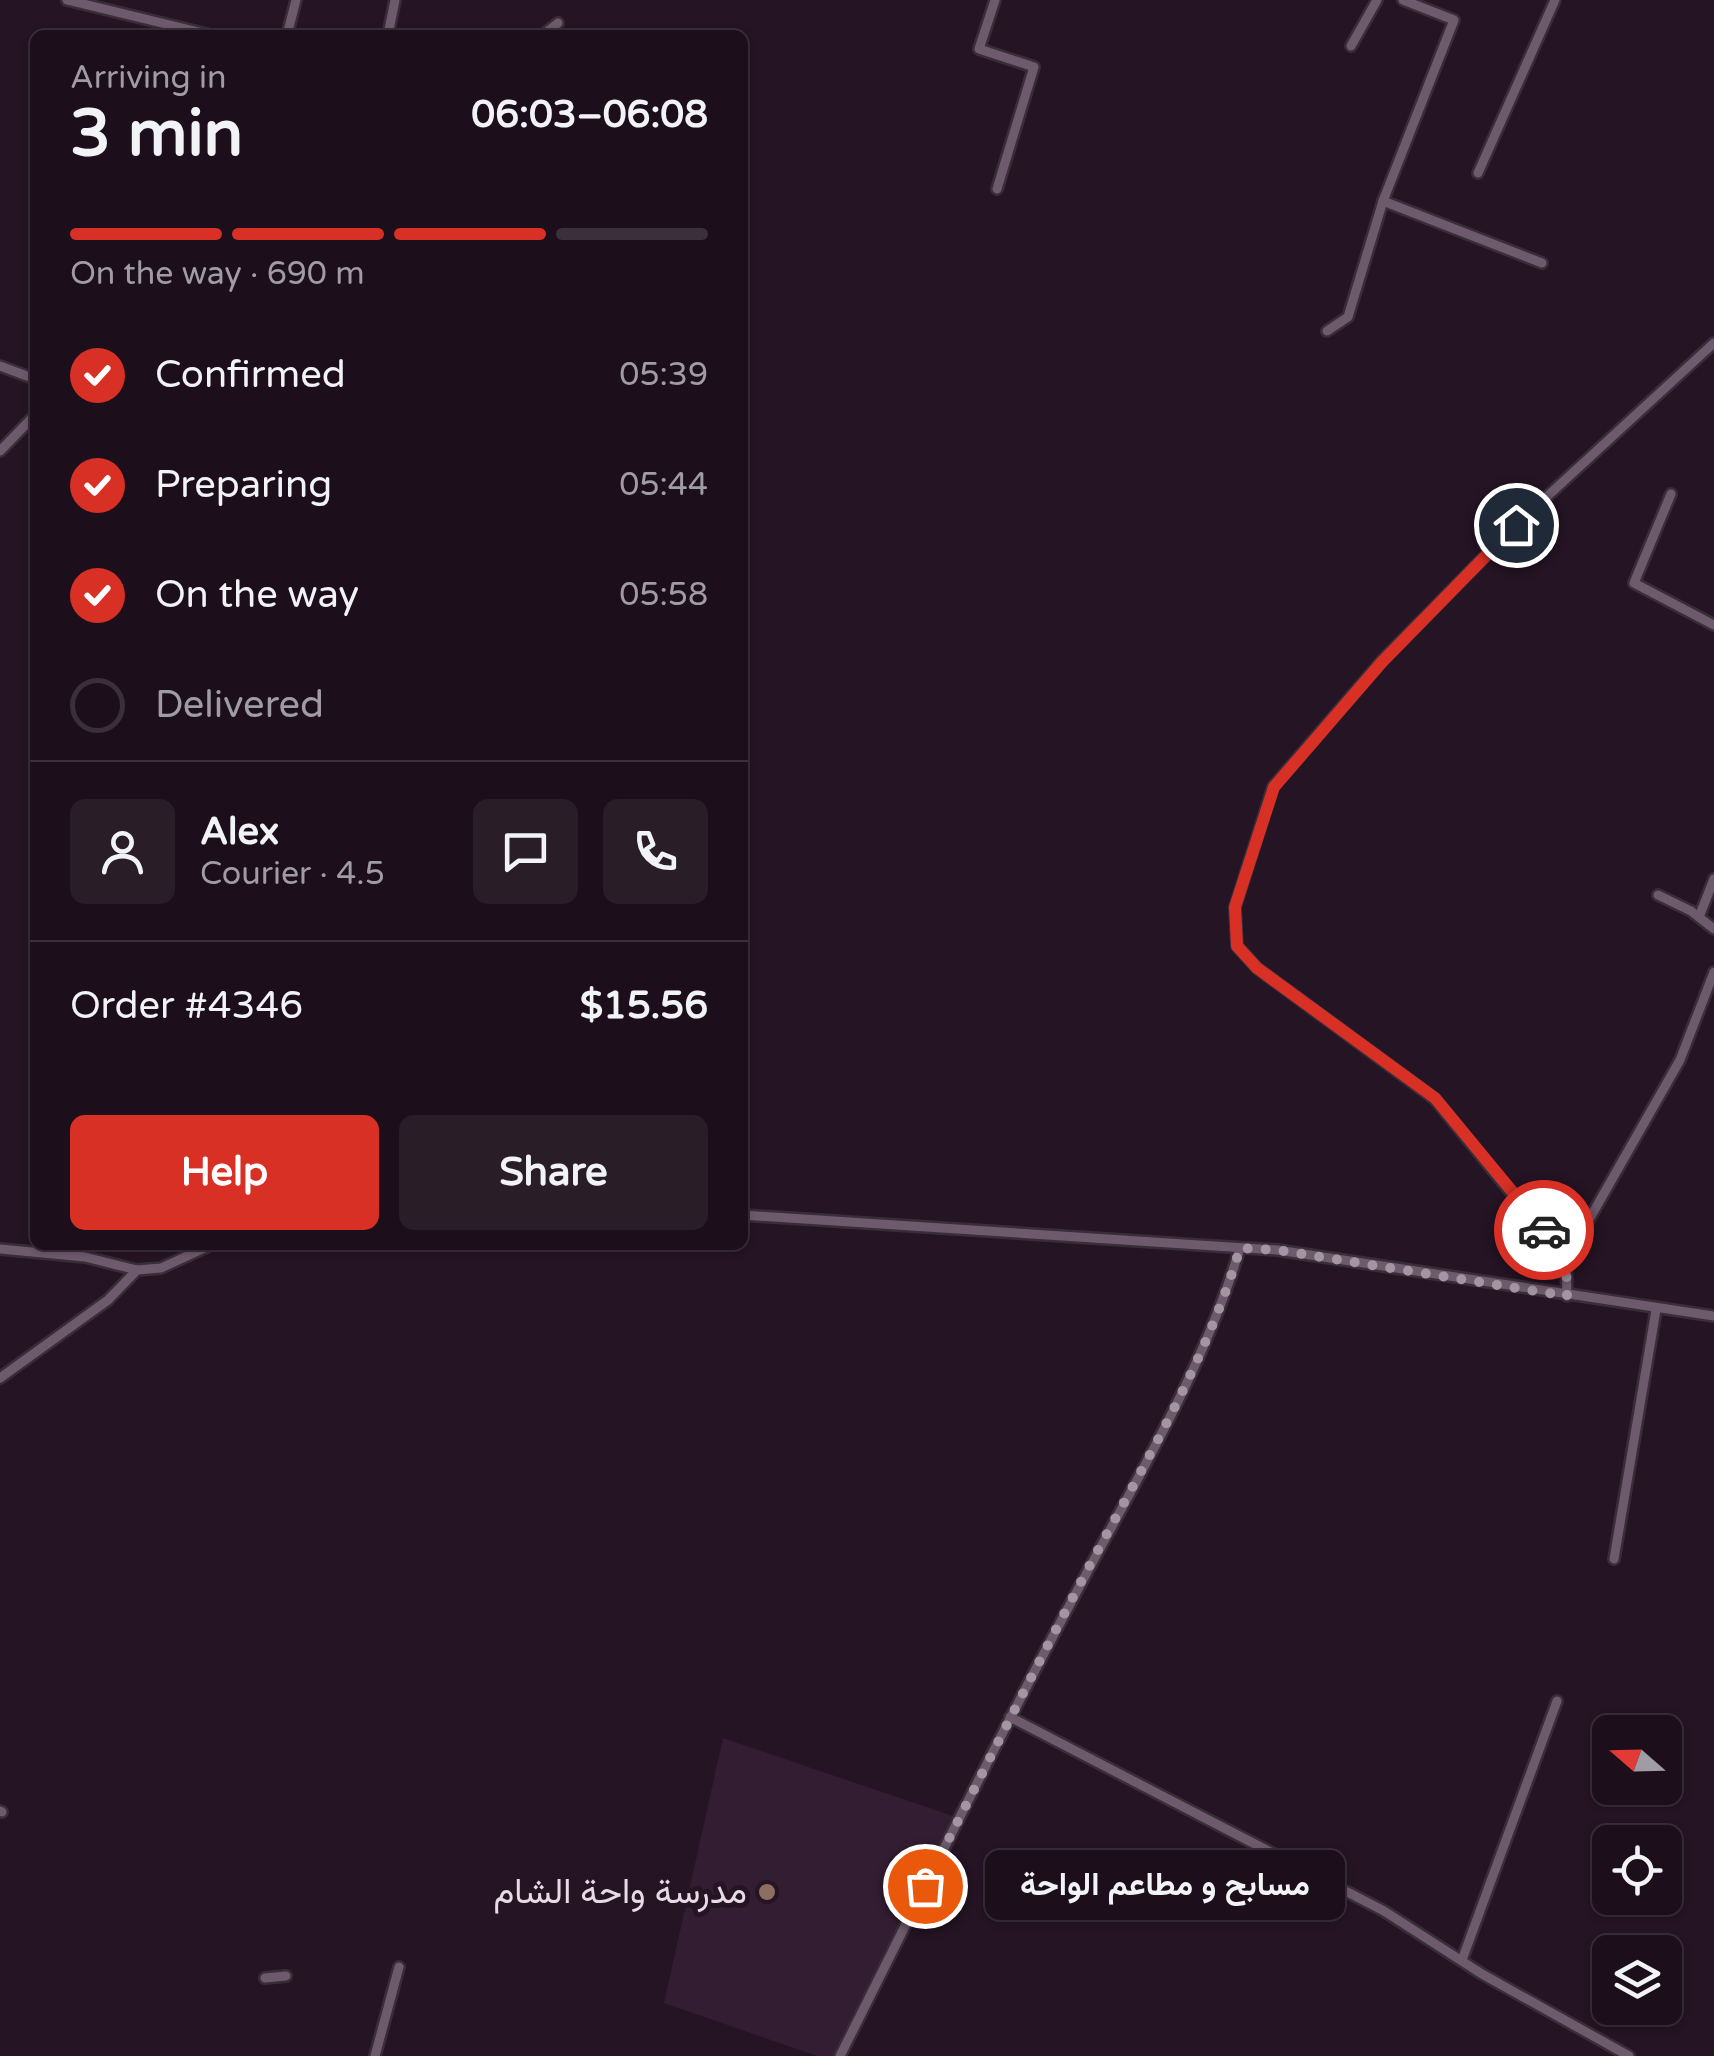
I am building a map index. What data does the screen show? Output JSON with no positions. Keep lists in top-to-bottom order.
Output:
{
  "places": ["مسابح و مطاعم الواحة", "مدرسة واحة الشام"],
  "north": "left",
  "page": {
    "heading": ["3 min", "Arriving in", "06:03–06:08"],
    "panel": [
      "Alex",
      "Courier · 4.5",
      "Order #4346",
      "$15.56"
    ],
    "bar": "On the way · 690 m",
    "list": [
      ["Confirmed", "05:39"],
      ["Preparing", "05:44"],
      ["On the way", "05:58"],
      "Delivered"
    ],
    "buttons": ["Help", "Share"],
    "bubble": "مسابح و مطاعم الواحة"
  }
}
